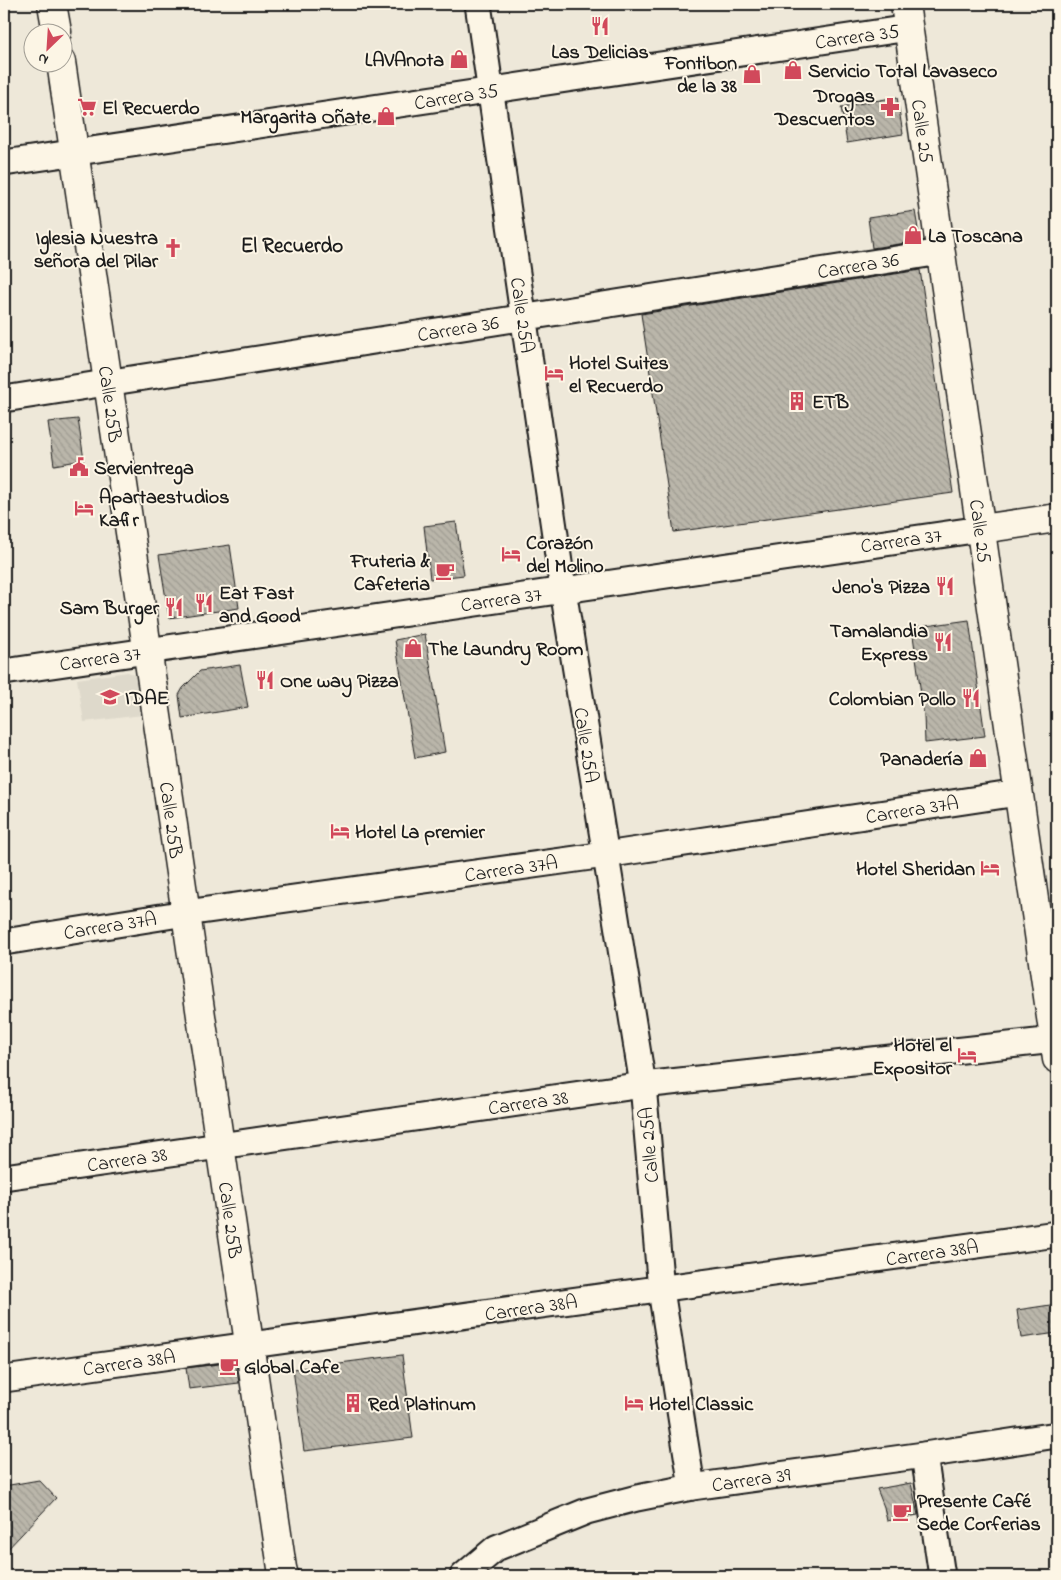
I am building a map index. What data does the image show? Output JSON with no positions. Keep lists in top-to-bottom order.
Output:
{
  "streets": {
    "street": [
      "Carrera 35",
      "Calle 25",
      "Carrera 36",
      "Calle 25A",
      "Calle 25B",
      "Carrera 37",
      "Carrera 37A",
      "Carrera 38",
      "Carrera 38A",
      "Carrera 39"
    ]
  },
  "crossings": [
    ["Carrera 35", "Calle 25"],
    ["Carrera 35", "Calle 25A"],
    ["Carrera 35", "Calle 25B"],
    ["Calle 25", "Carrera 36"],
    ["Calle 25", "Carrera 37"],
    ["Calle 25", "Carrera 37A"],
    ["Calle 25", "Carrera 38"],
    ["Carrera 36", "Calle 25A"],
    ["Carrera 36", "Calle 25B"],
    ["Calle 25A", "Carrera 37"],
    ["Calle 25A", "Carrera 37A"],
    ["Calle 25A", "Carrera 38"],
    ["Calle 25A", "Carrera 38A"],
    ["Calle 25A", "Carrera 39"],
    ["Calle 25B", "Carrera 37"],
    ["Calle 25B", "Carrera 37A"],
    ["Calle 25B", "Carrera 38"],
    ["Calle 25B", "Carrera 38A"]
  ],
  "districts": ["El Recuerdo"],
  "places": {
    "restaurant": [
      "Las Delicias",
      "Jeno's Pizza",
      "Eat Fast and Good",
      "Sam Burger",
      "Tamalandia Express",
      "One way Pizza",
      "Colombian Pollo"
    ],
    "shop": [
      "LAVAnota",
      "Servicio Total Lavaseco",
      "Fontibon de la 38",
      "Margarita Oñate",
      "La Toscana",
      "The Laundry Room",
      "Panadería"
    ],
    "supermarket": ["El Recuerdo"],
    "pharmacy": ["Drogas Descuentos"],
    "church": ["Iglesia Nuestra señora del Pilar"],
    "hotel": [
      "Hotel Suites el Recuerdo",
      "Apartaestudios Kafir",
      "Corazón del Molino",
      "Hotel La premier",
      "Hotel Sheridan",
      "Hotel el Expositor",
      "Hotel Classic"
    ],
    "building": ["ETB", "Red Platinum"],
    "public building": ["Servientrega"],
    "cafe": ["Fruteria & Cafeteria", "Global Cafe", "Presente Café Sede Corferias"],
    "school or university": ["IDAE"]
  },
  "north": "bottom left"
}
